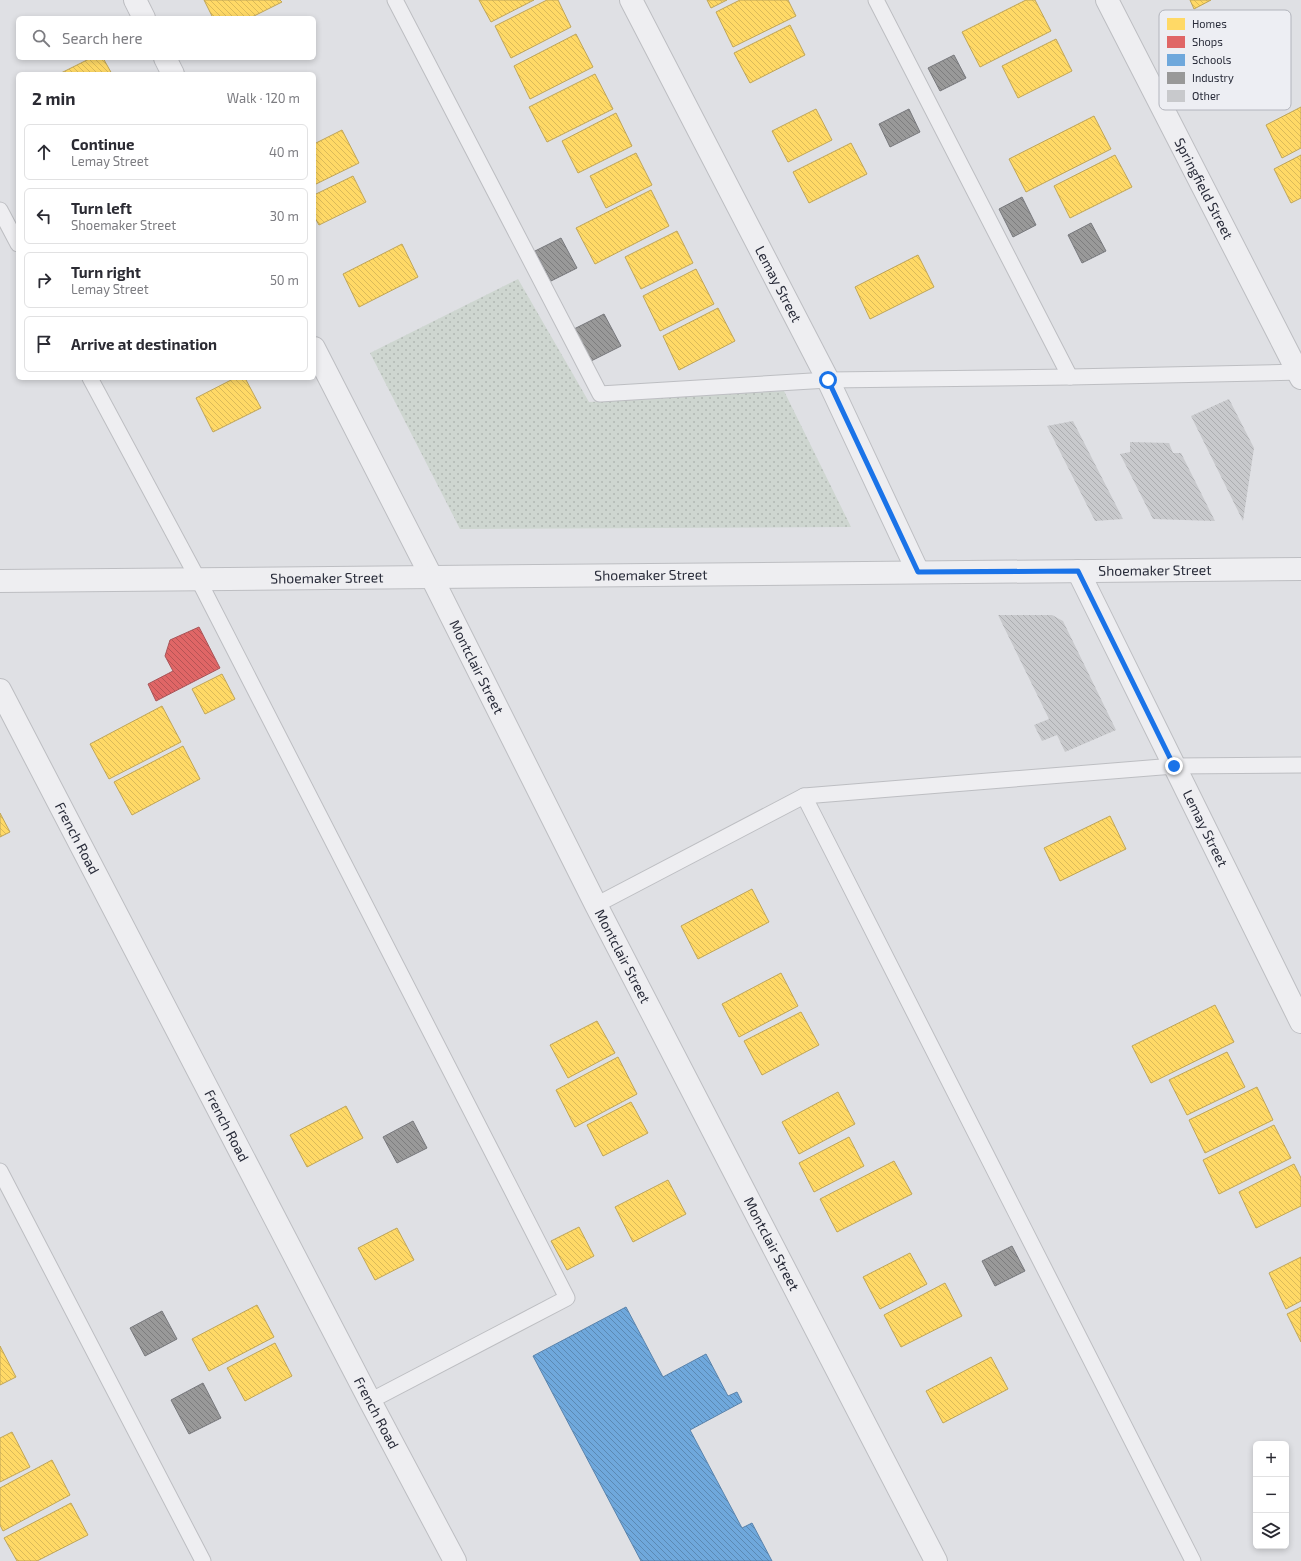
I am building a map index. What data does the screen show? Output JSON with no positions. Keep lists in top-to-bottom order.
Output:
{
  "streets": {
    "street": [
      "Springfield Street",
      "Lemay Street",
      "Shoemaker Street",
      "Montclair Street",
      "French Road"
    ]
  },
  "crossings": [
    ["Lemay Street", "Shoemaker Street"],
    ["Shoemaker Street", "Montclair Street"]
  ],
  "legend": [
    "Homes",
    "Shops",
    "Schools",
    "Industry",
    "Other"
  ],
  "page": {
    "search": "Search here",
    "heading": ["2 min", "Walk · 120 m"],
    "list": [
      ["Continue", "Lemay Street", "40 m"],
      ["Turn left", "Shoemaker Street", "30 m"],
      ["Turn right", "Lemay Street", "50 m"],
      "Arrive at destination"
    ],
    "map_buttons": ["+", "−"]
  }
}
